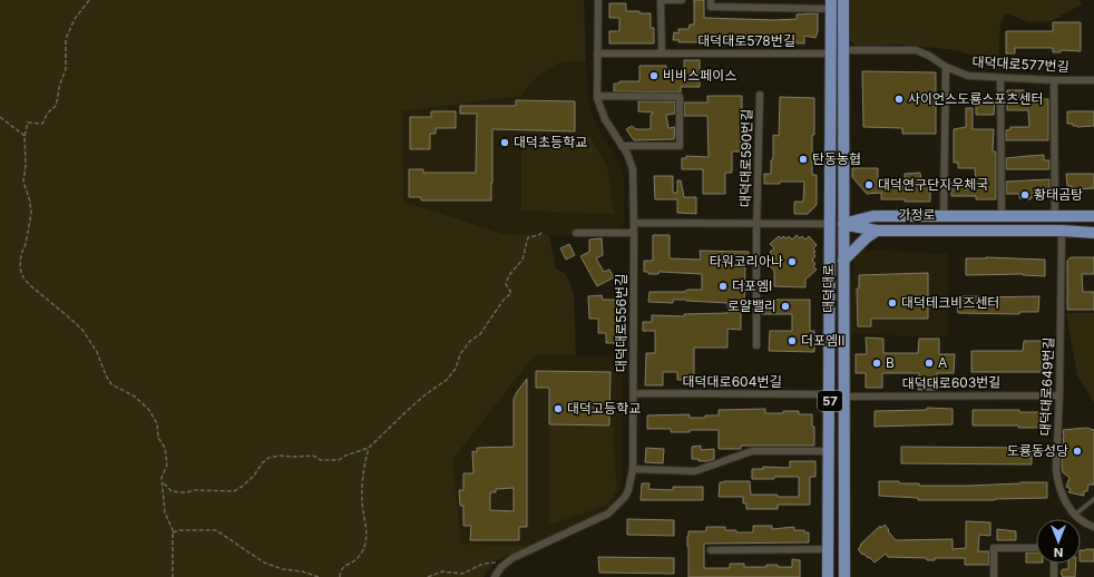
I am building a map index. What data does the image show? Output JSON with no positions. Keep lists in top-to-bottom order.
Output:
{
  "streets": {
    "main road": ["가정로", "대덕대로", "57"],
    "street": [
      "대덕대로578번길",
      "대덕대로577번길",
      "대덕대로590번길",
      "대덕대로556번길",
      "대덕대로604번길",
      "대덕대로603번길",
      "대덕대로649번길"
    ]
  },
  "crossings": [
    ["대덕대로578번길", "대덕대로"],
    ["대덕대로578번길", "대덕대로556번길"],
    ["대덕대로577번길", "가정로"],
    ["대덕대로577번길", "대덕대로"],
    ["대덕대로590번길", "대덕대로"],
    ["대덕대로590번길", "대덕대로556번길"],
    ["가정로", "대덕대로"],
    ["가정로", "대덕대로649번길"],
    ["대덕대로", "대덕대로604번길"],
    ["대덕대로", "대덕대로603번길"],
    ["대덕대로556번길", "대덕대로604번길"],
    ["대덕대로603번길", "대덕대로649번길"]
  ],
  "places": [
    "비비스페이스",
    "사이언스도룡스포츠센터",
    "대덕초등학교",
    "탄동농협",
    "대덕연구단지우체국",
    "황태곰탕",
    "타워코리아나",
    "더포엠Ⅰ",
    "대덕테크비즈센터",
    "로얄밸리",
    "더포엠Ⅱ",
    "B",
    "A",
    "대덕고등학교",
    "도룡동성당"
  ],
  "north": "bottom"
}
